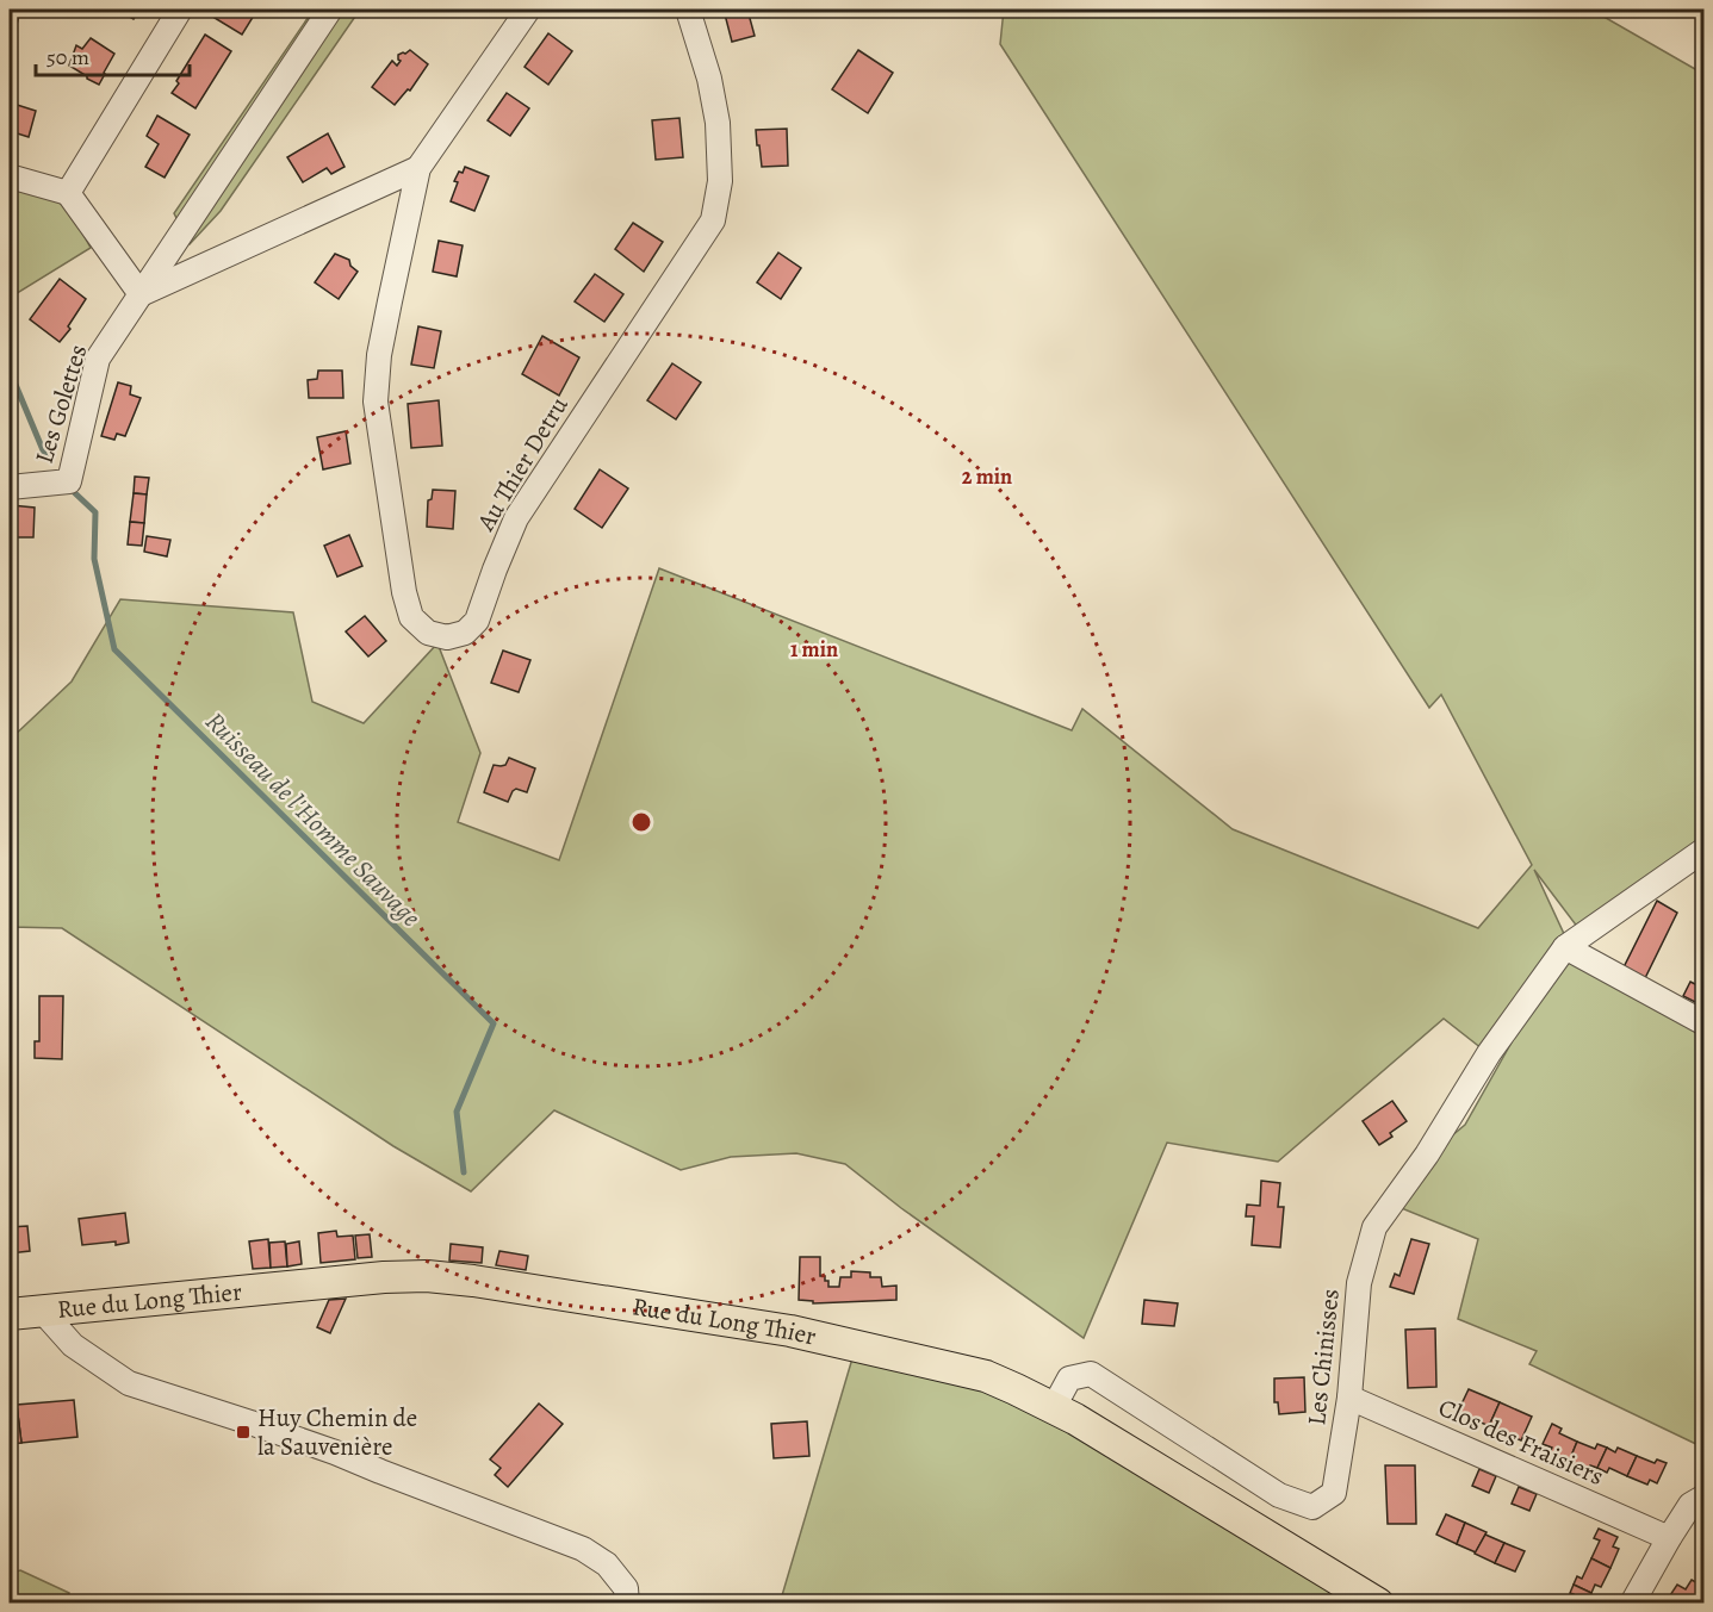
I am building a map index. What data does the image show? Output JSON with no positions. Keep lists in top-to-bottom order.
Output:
{
  "streets": {
    "main road": ["Rue du Long Thier"],
    "street": [
      "Les Golettes",
      "Au Thier Detru",
      "Les Chinisses",
      "Clos des Fraisiers"
    ]
  },
  "crossings": [
    ["Rue du Long Thier", "Les Chinisses"],
    ["Les Chinisses", "Clos des Fraisiers"]
  ],
  "water": ["Ruisseau de l'Homme Sauvage"],
  "places": {
    "transit": ["Huy Chemin de la Sauvenière"]
  },
  "scale_bar": "50 m",
  "rings": ["2 min", "1 min"]
}
